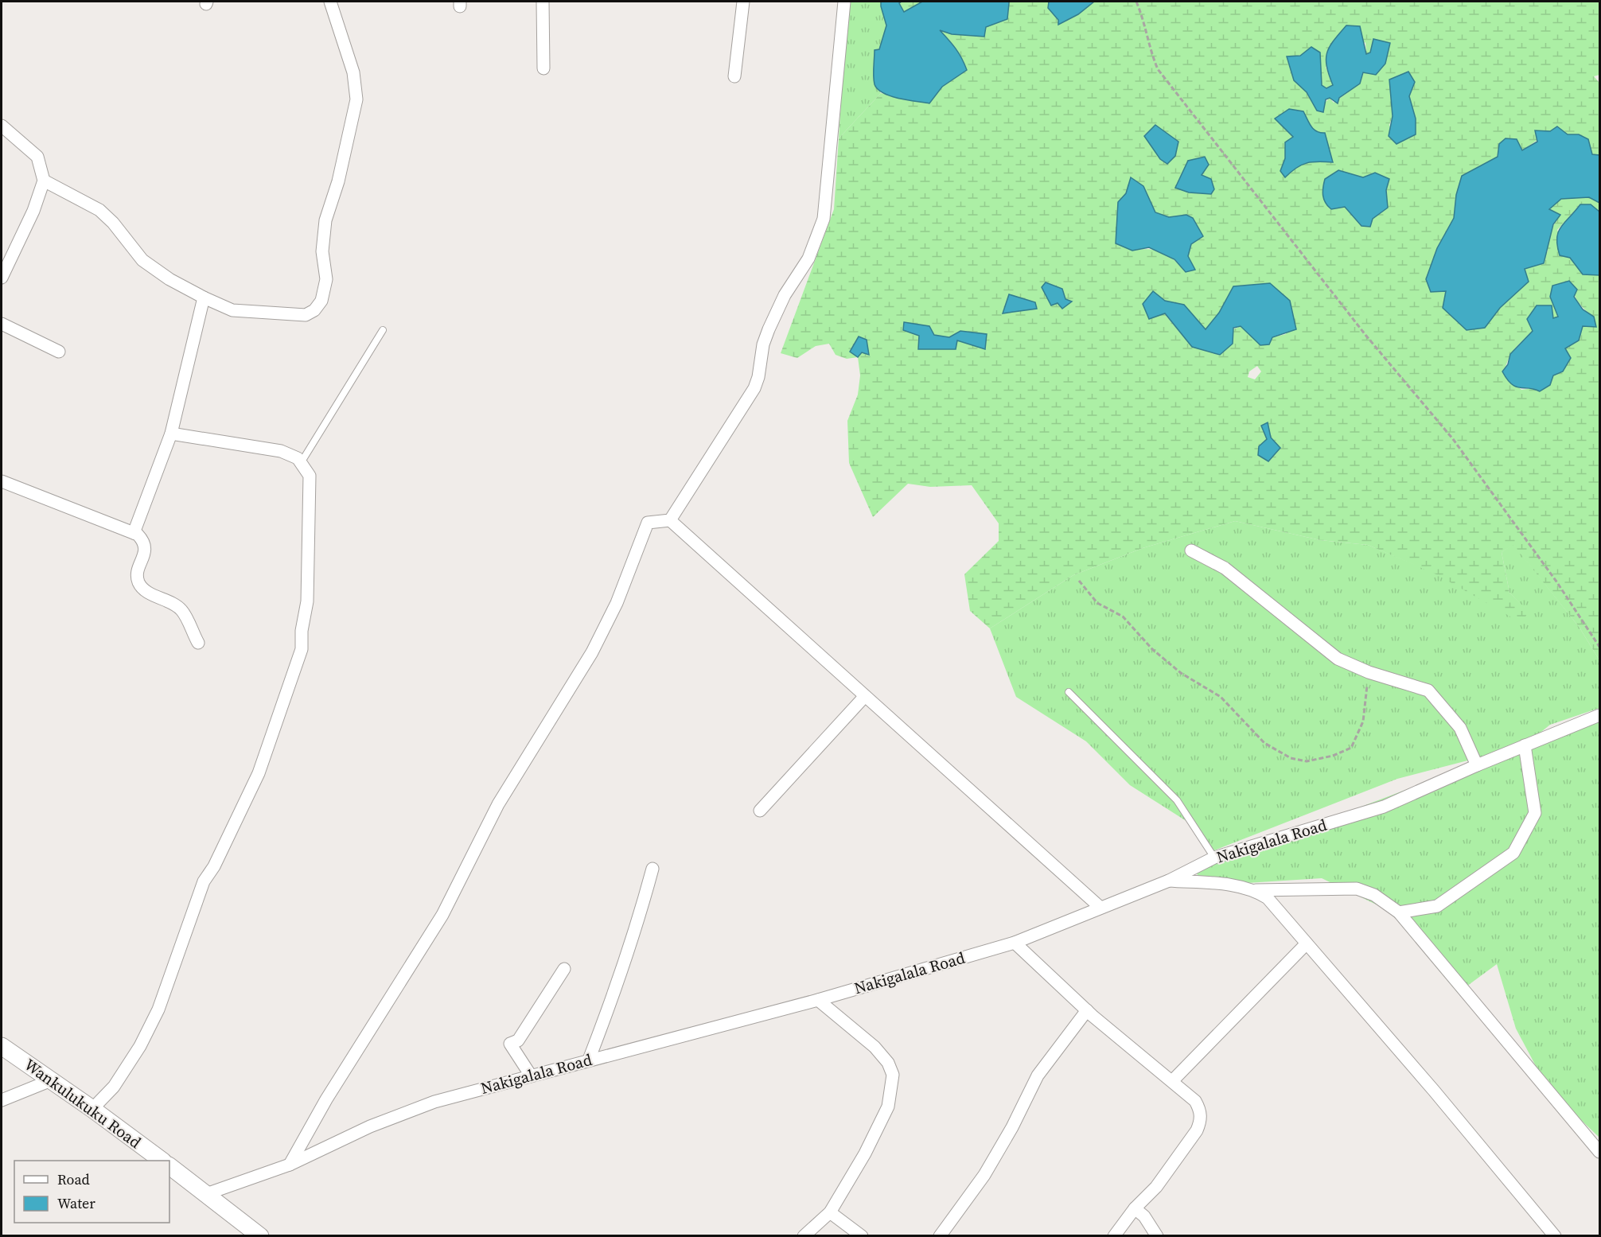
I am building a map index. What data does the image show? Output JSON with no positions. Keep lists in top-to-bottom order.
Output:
{
  "streets": {
    "main road": ["Wankulukuku Road"],
    "street": ["Nakigalala Road"]
  },
  "legend": ["Road", "Water"]
}
